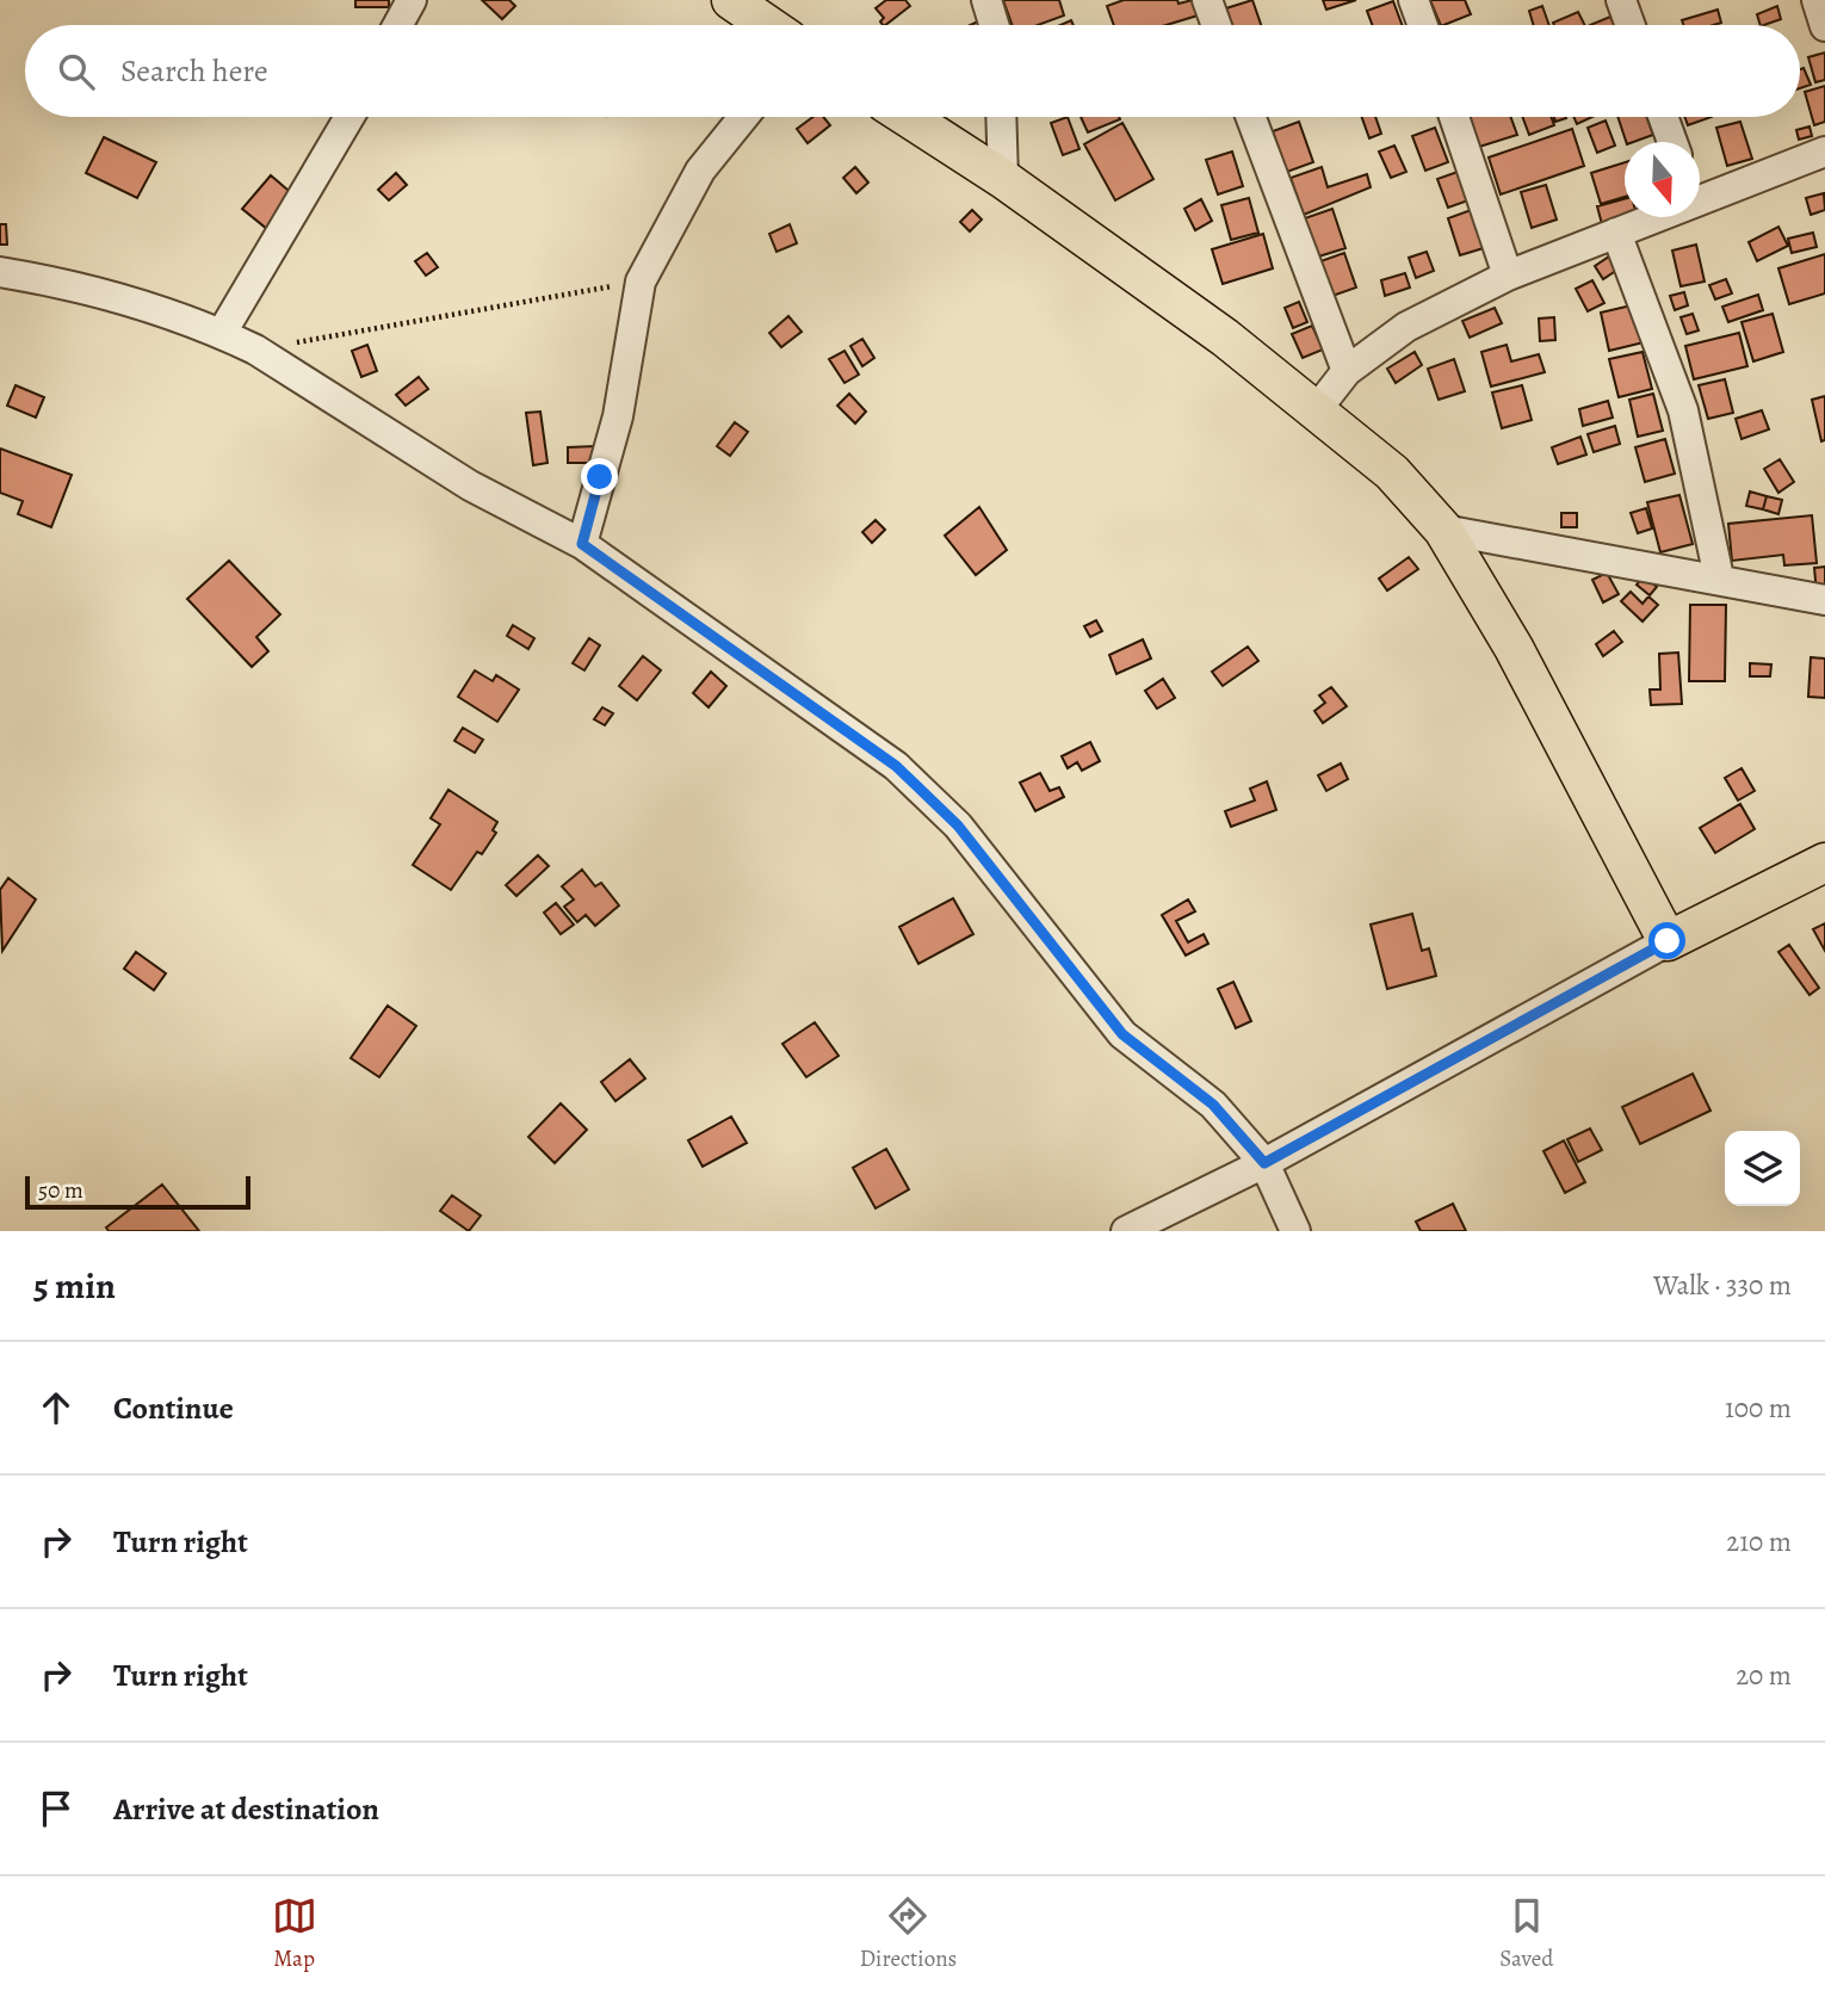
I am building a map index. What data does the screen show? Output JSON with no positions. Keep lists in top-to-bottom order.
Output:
{
  "scale_bar": "50 m",
  "north": "bottom",
  "page": {
    "search": "Search here",
    "scale": "50 m",
    "heading": ["5 min", "Walk · 330 m"],
    "list": [
      ["Continue", "100 m"],
      ["Turn right", "210 m"],
      ["Turn right", "20 m"],
      "Arrive at destination"
    ],
    "nav": ["Map", "Directions", "Saved"]
  }
}
